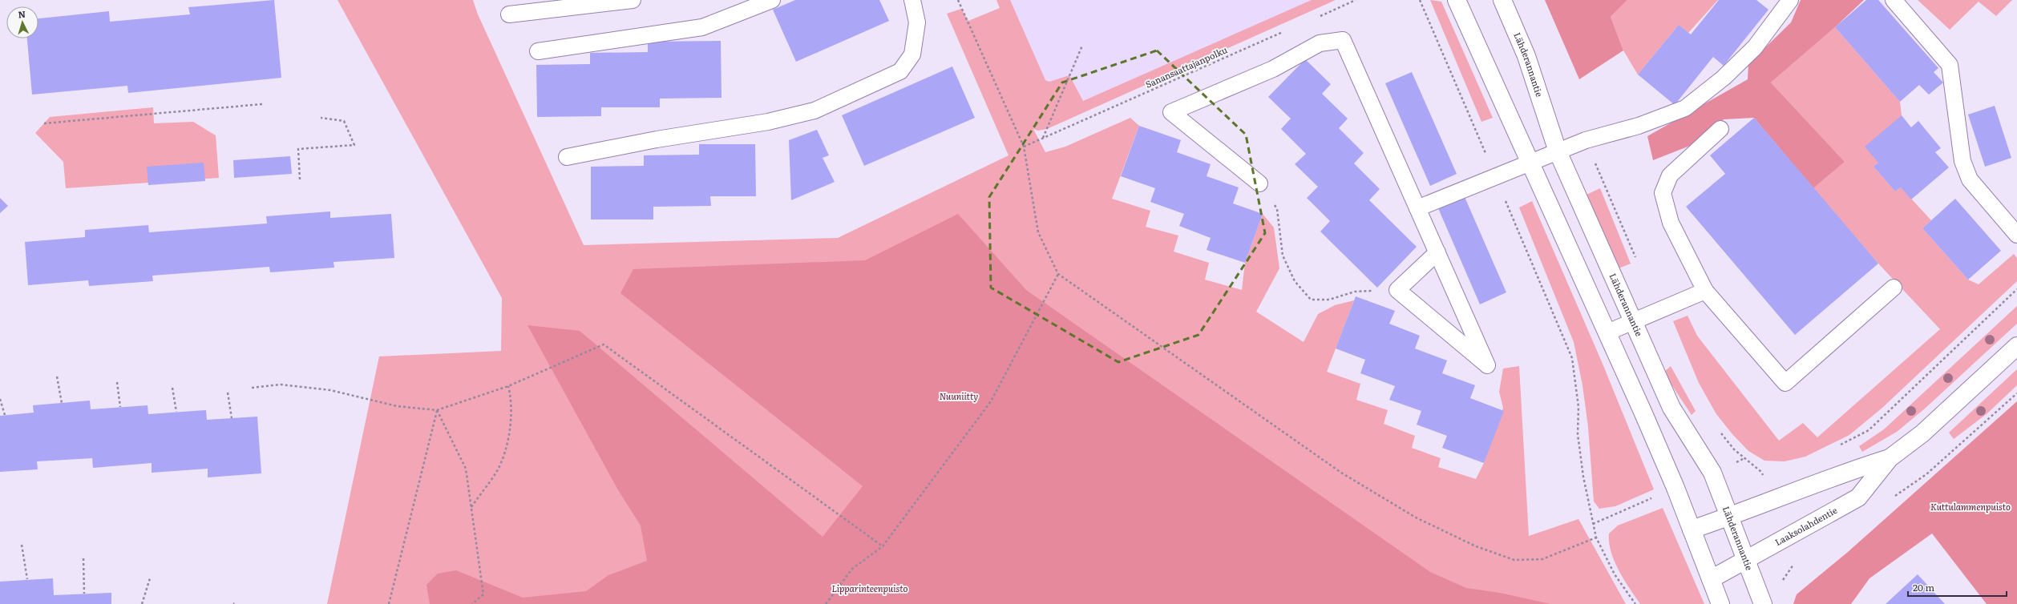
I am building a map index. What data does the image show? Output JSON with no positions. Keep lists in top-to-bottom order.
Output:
{
  "streets": {
    "main road": ["Lähderannantie", "Laaksolahdentie"],
    "path": ["Sanansaattajanpolku"]
  },
  "crossings": [
    ["Lähderannantie", "Laaksolahdentie"]
  ],
  "parks": ["Nuuniitty", "Kuttulammenpuisto", "Lipparinteenpuisto"],
  "scale_bar": "20 m",
  "north": "top"
}
